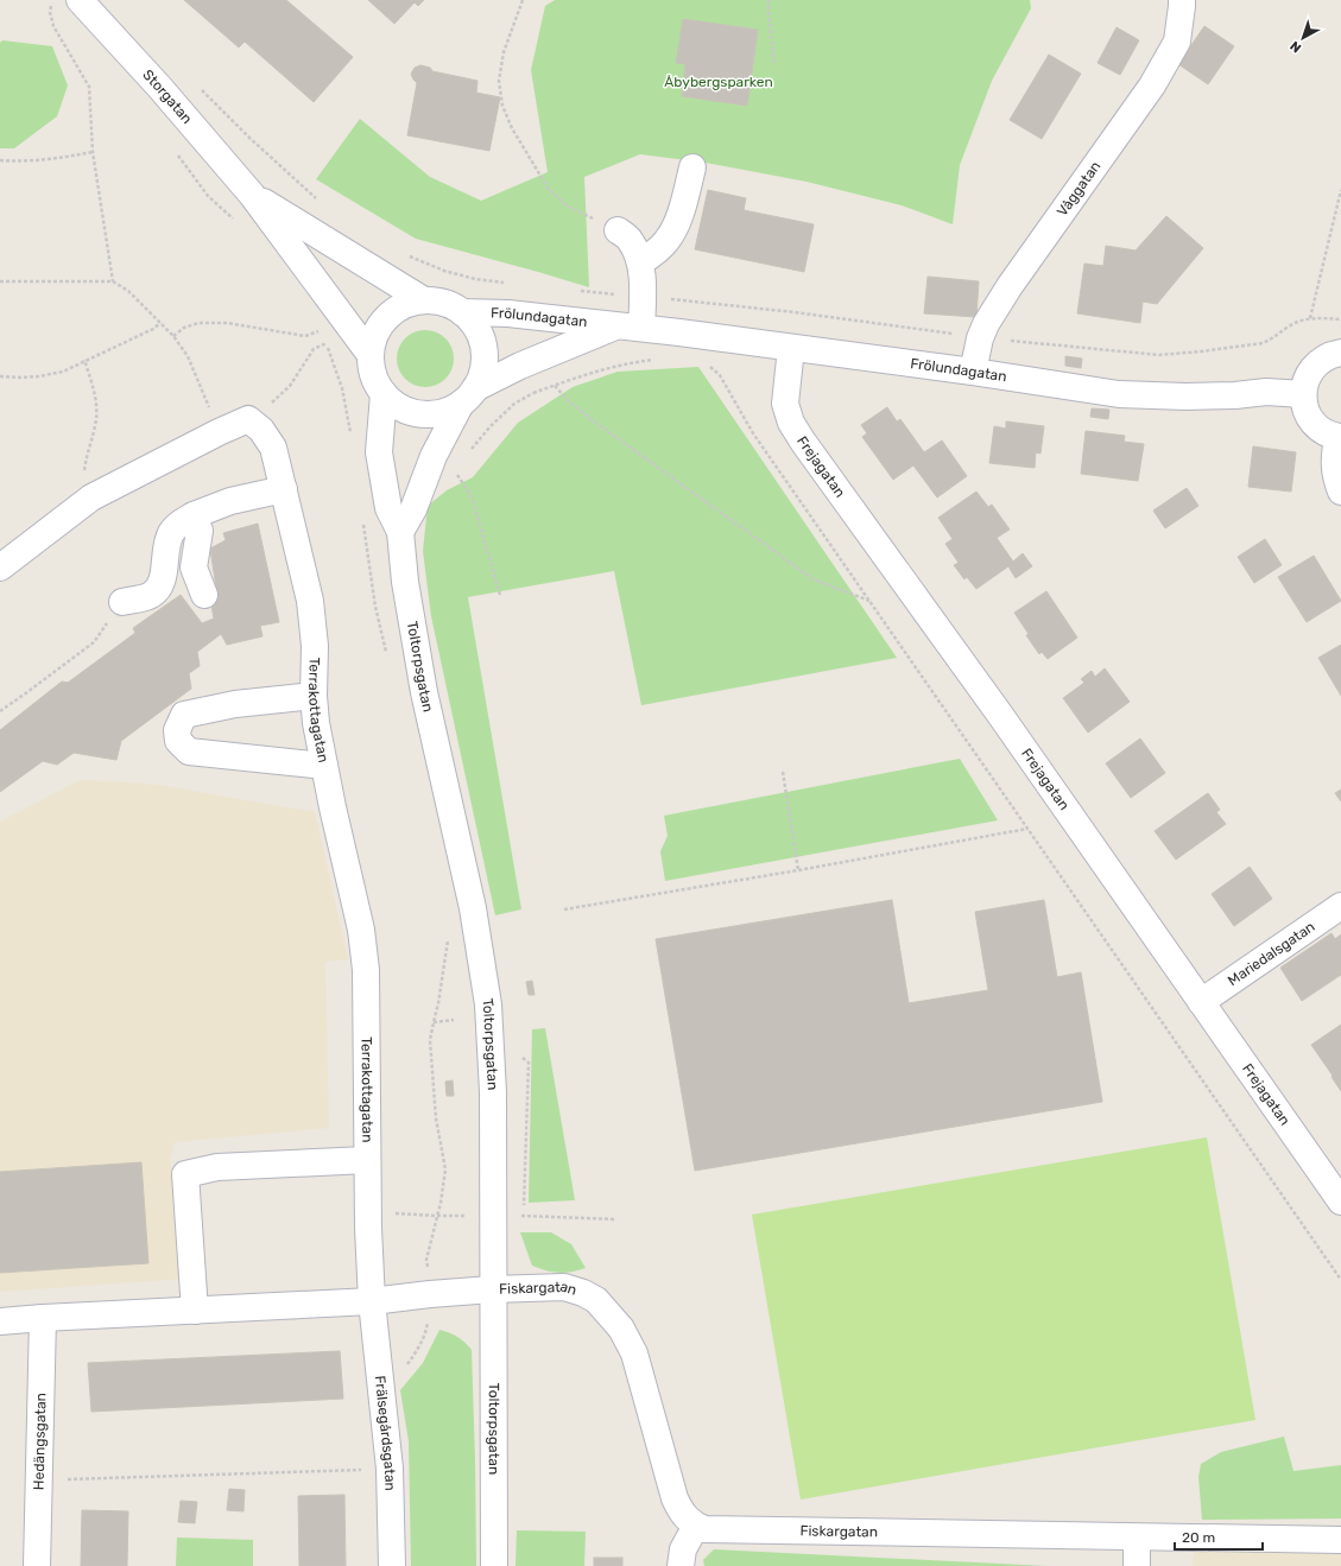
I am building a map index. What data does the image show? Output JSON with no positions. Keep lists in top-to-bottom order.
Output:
{
  "streets": {
    "street": [
      "Storgatan",
      "Våggatan",
      "Frölundagatan",
      "Frejagatan",
      "Toltorpsgatan",
      "Terrakottagatan",
      "Mariedalsgatan",
      "Fiskargatan",
      "Frälsegårdsgatan",
      "Hedängsgatan"
    ]
  },
  "crossings": [
    ["Storgatan", "Frölundagatan"],
    ["Storgatan", "Toltorpsgatan"],
    ["Våggatan", "Frölundagatan"],
    ["Frölundagatan", "Frejagatan"],
    ["Frölundagatan", "Toltorpsgatan"],
    ["Frejagatan", "Mariedalsgatan"],
    ["Toltorpsgatan", "Fiskargatan"],
    ["Terrakottagatan", "Frälsegårdsgatan"]
  ],
  "parks": ["Åbybergsparken"],
  "scale_bar": "20 m",
  "north": "bottom left"
}
